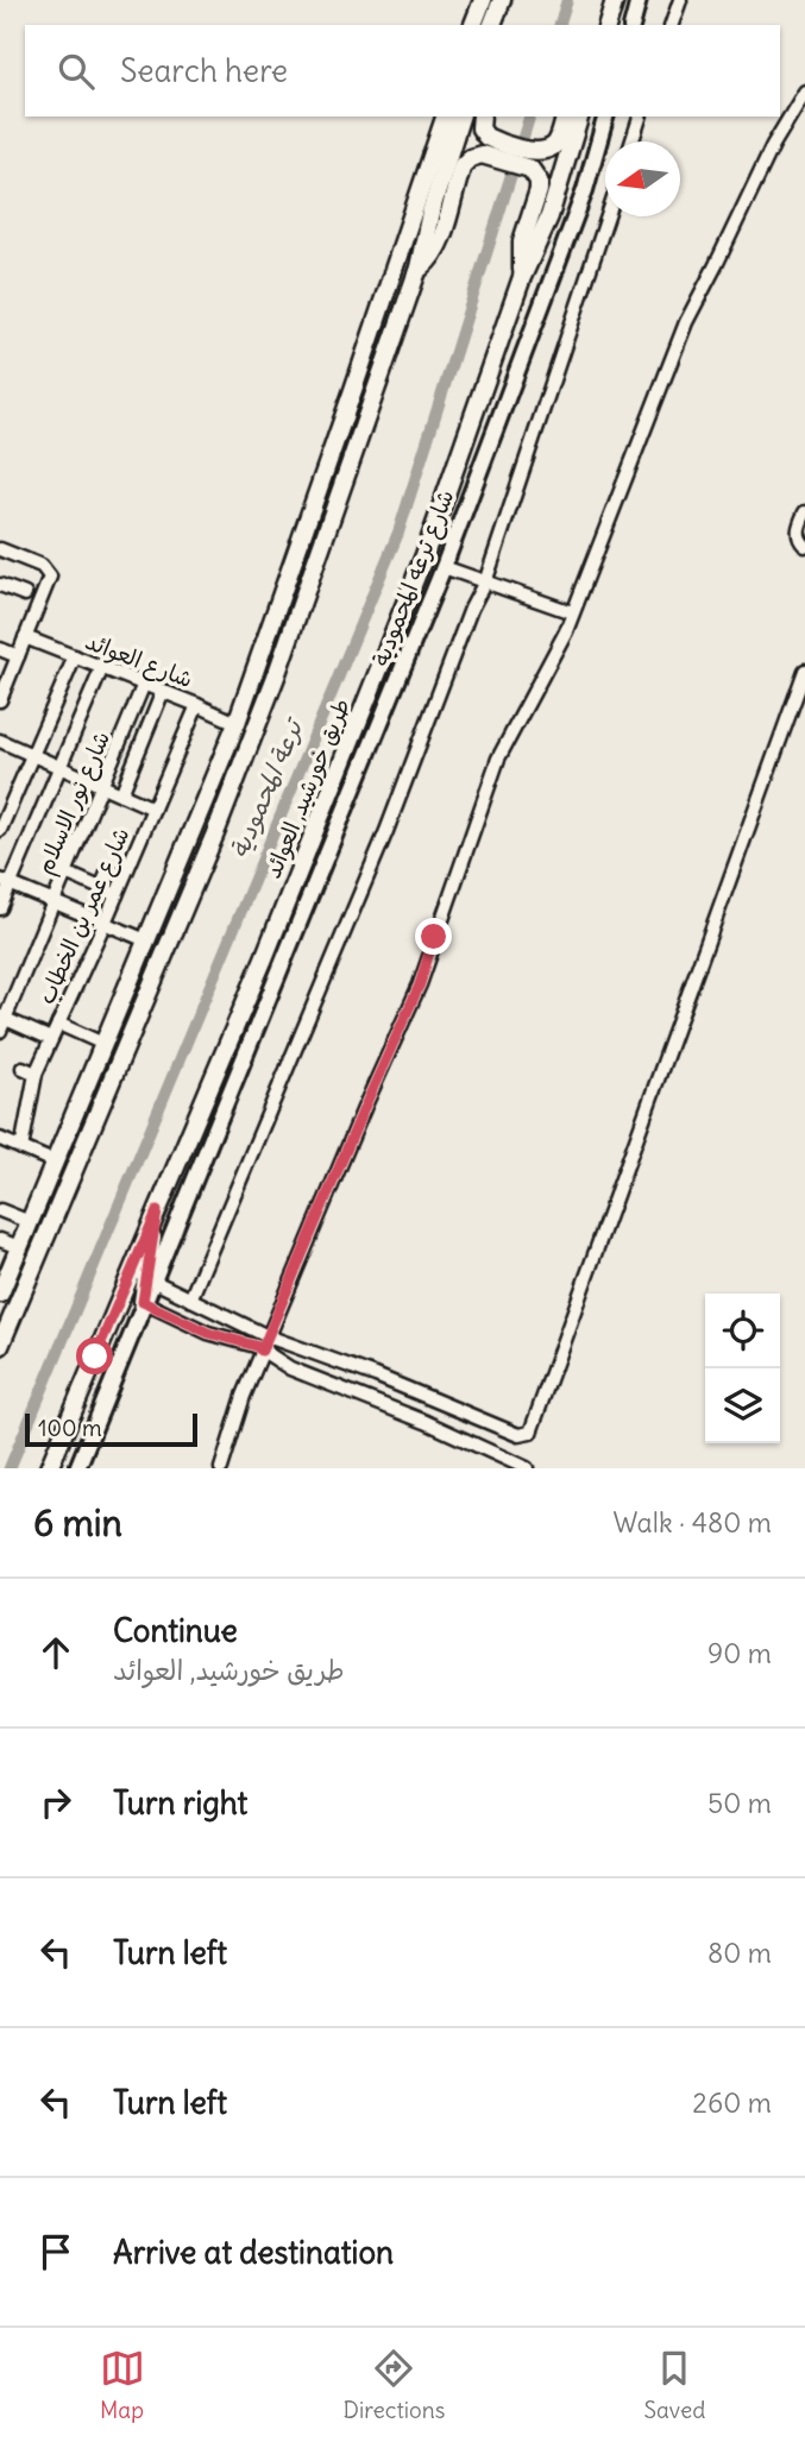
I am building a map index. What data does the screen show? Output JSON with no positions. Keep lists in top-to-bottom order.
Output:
{
  "streets": {
    "main road": ["طريق خورشيد, العوائد"],
    "street": [
      "شارع ترعه المحمودية",
      "شارع العوائد",
      "شارع نور الاسلام",
      "شارع عمر بن الخطاب"
    ]
  },
  "crossings": [
    ["شارع العوائد", "شارع نور الاسلام"],
    ["شارع العوائد", "شارع عمر بن الخطاب"]
  ],
  "water": ["ترعة المحمودية"],
  "scale_bar": "100 m",
  "north": "left",
  "page": {
    "search": "Search here",
    "scale": "100 m",
    "heading": ["6 min", "Walk · 480 m"],
    "list": [
      ["Continue", "طريق خورشيد, العوائد", "90 m"],
      ["Turn right", "50 m"],
      ["Turn left", "80 m"],
      ["Turn left", "260 m"],
      "Arrive at destination"
    ],
    "nav": ["Map", "Directions", "Saved"]
  }
}
